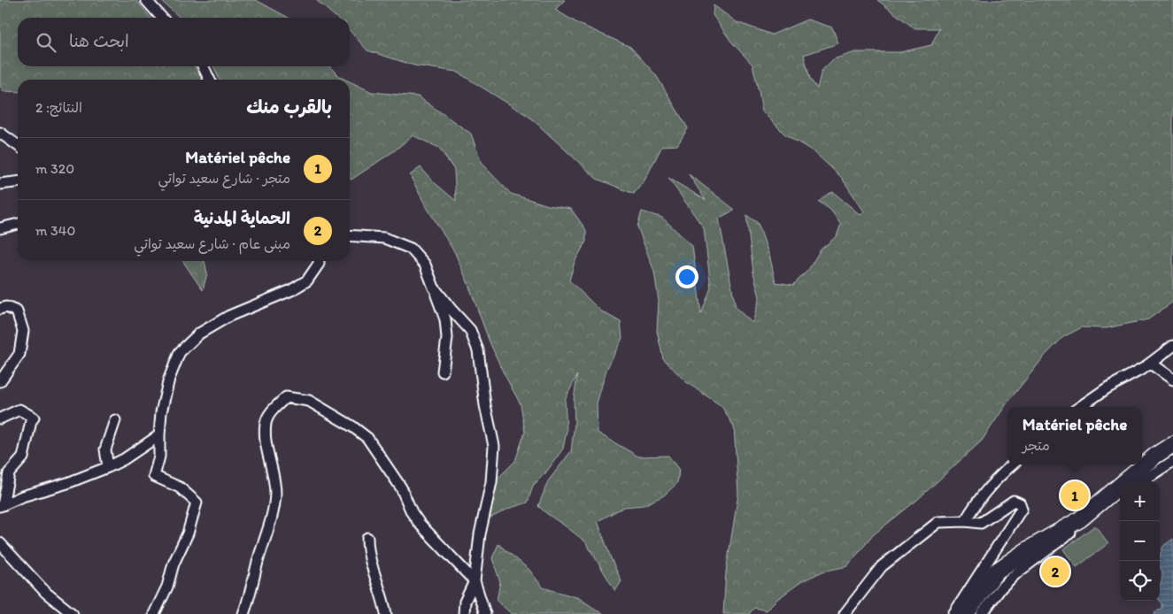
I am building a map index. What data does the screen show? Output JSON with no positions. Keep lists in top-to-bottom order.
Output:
{
  "page": {
    "search": "ابحث هنا",
    "heading": ["بالقرب منك", "النتائج: 2"],
    "list": [
      {
        "mark": "1",
        "name": "Matériel pêche",
        "note": "متجر · شارع سعيد تواتي",
        "value": "320 m"
      },
      {
        "mark": "2",
        "name": "الحماية المدنية",
        "note": "مبنى عام · شارع سعيد تواتي",
        "value": "340 m"
      }
    ],
    "popup": ["Matériel pêche", "متجر"],
    "pins": ["1", "2"],
    "map_buttons": ["+", "−"]
  }
}
